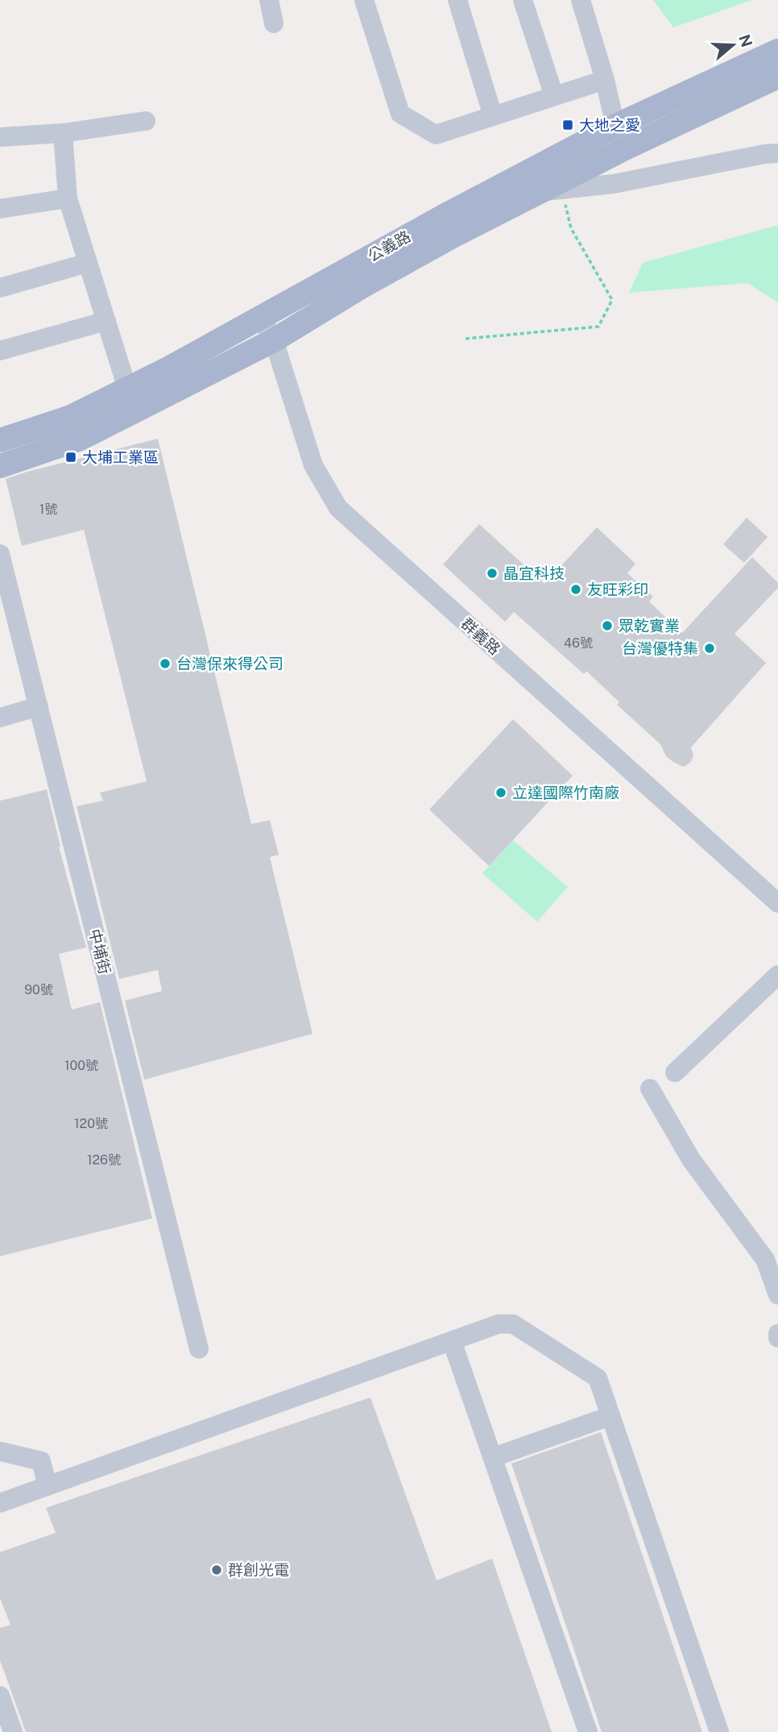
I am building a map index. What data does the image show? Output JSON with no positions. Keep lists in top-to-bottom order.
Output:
{
  "streets": {
    "main road": ["公義路"],
    "street": ["群義路", "中埔街"]
  },
  "crossings": [
    ["公義路", "群義路"]
  ],
  "places": {
    "transit": ["大地之愛", "大埔工業區"],
    "other": [
      "晶宜科技",
      "友旺彩印",
      "眾乾實業",
      "台灣優特集",
      "台灣保來得公司",
      "立達國際竹南廠",
      "群創光電"
    ]
  },
  "house_numbers": [
    "1號",
    "46號",
    "90號",
    "100號",
    "120號",
    "126號"
  ],
  "north": "right"
}
